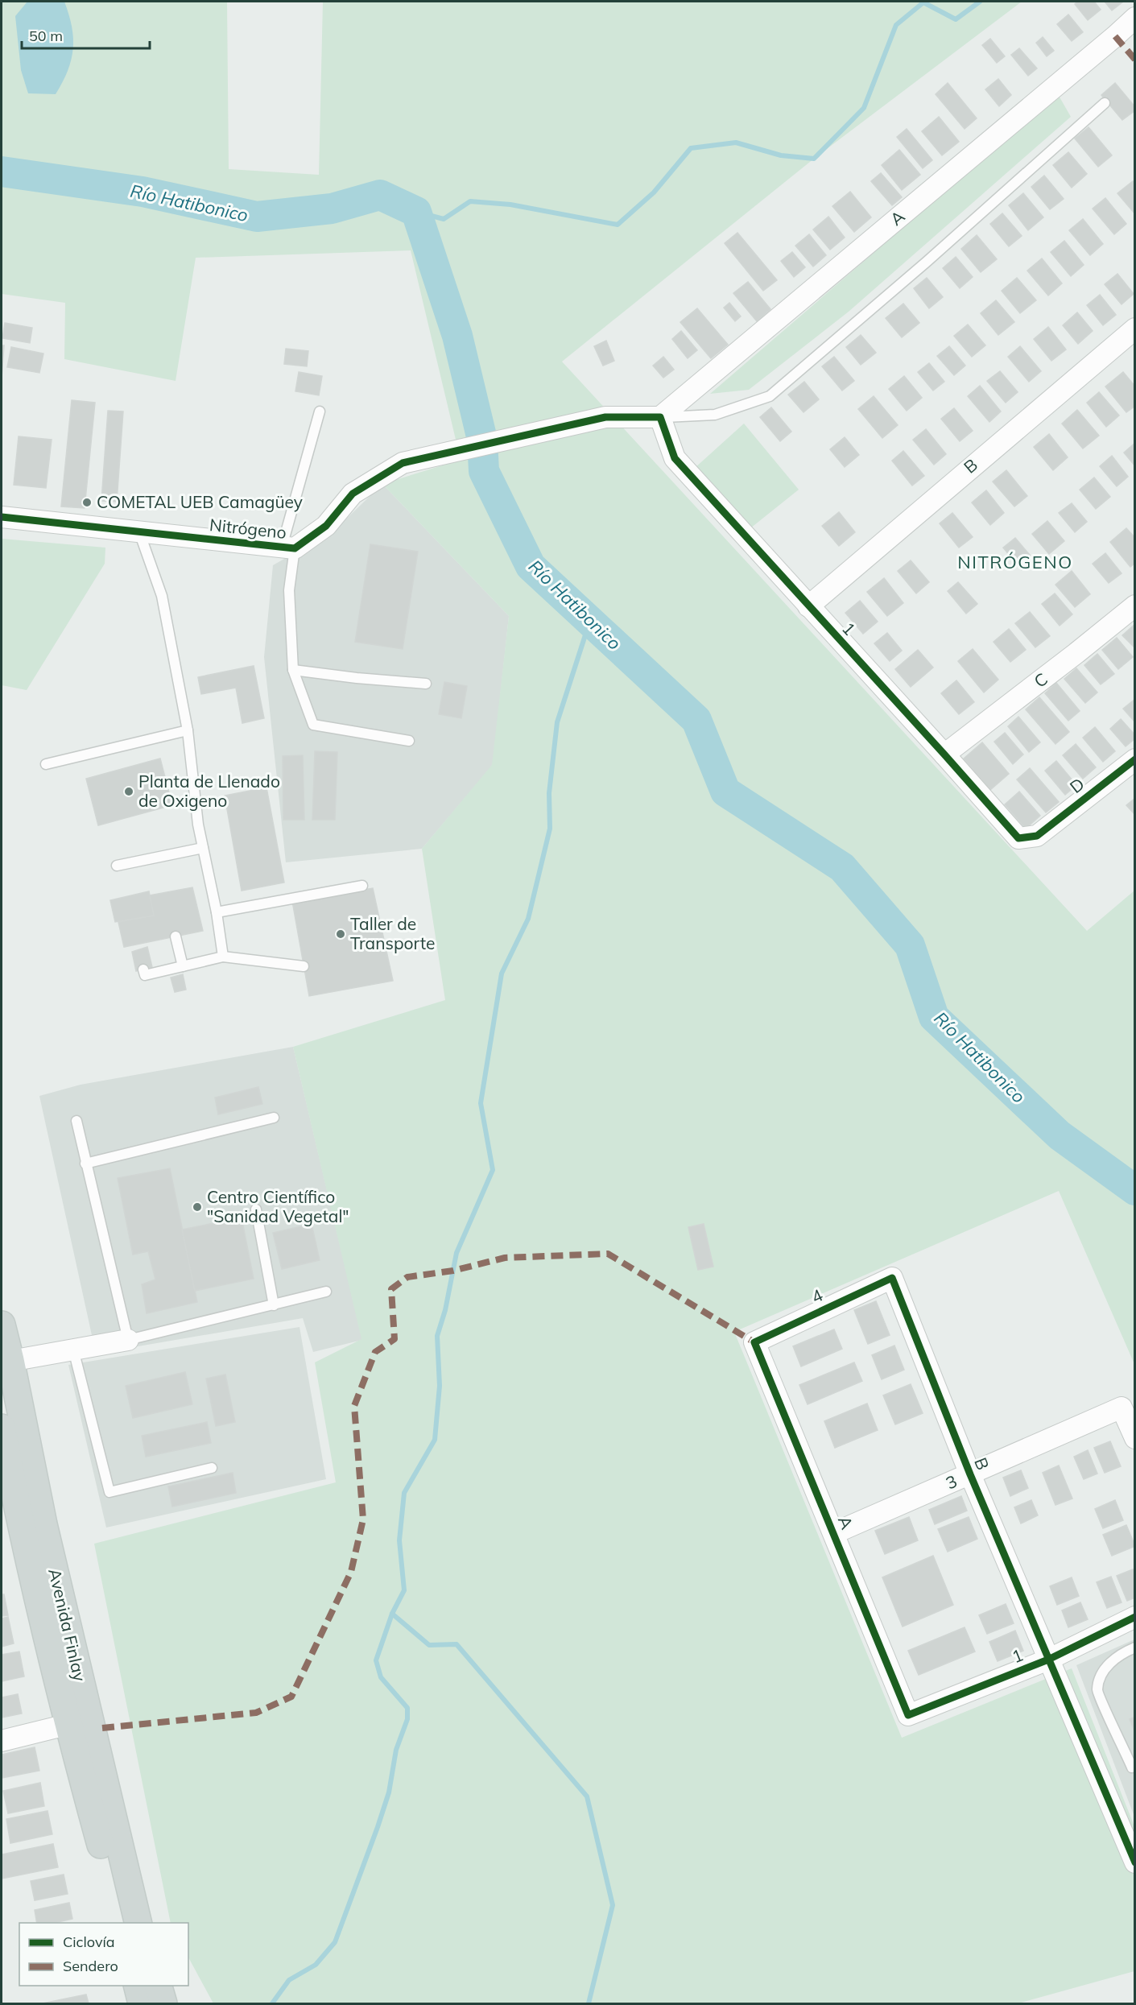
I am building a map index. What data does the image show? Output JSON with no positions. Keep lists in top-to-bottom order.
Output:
{
  "streets": {
    "main road": ["Avenida Finlay"],
    "street": [
      "A",
      "B",
      "Nitrógeno",
      "1",
      "C",
      "D",
      "4",
      "3"
    ]
  },
  "crossings": [
    ["A", "Nitrógeno"],
    ["A", "1"],
    ["A", "4"],
    ["A", "3"],
    ["B", "1"],
    ["B", "4"],
    ["B", "3"],
    ["Nitrógeno", "1"],
    ["1", "C"],
    ["1", "D"]
  ],
  "districts": ["NITRÓGENO"],
  "water": ["Río Hatibonico"],
  "places": [
    "COMETAL UEB Camagüey",
    "Planta de Llenado de Oxigeno",
    "Taller de Transporte",
    "Centro Científico \"Sanidad Vegetal\""
  ],
  "legend": ["Ciclovía", "Sendero"],
  "scale_bar": "50 m"
}
